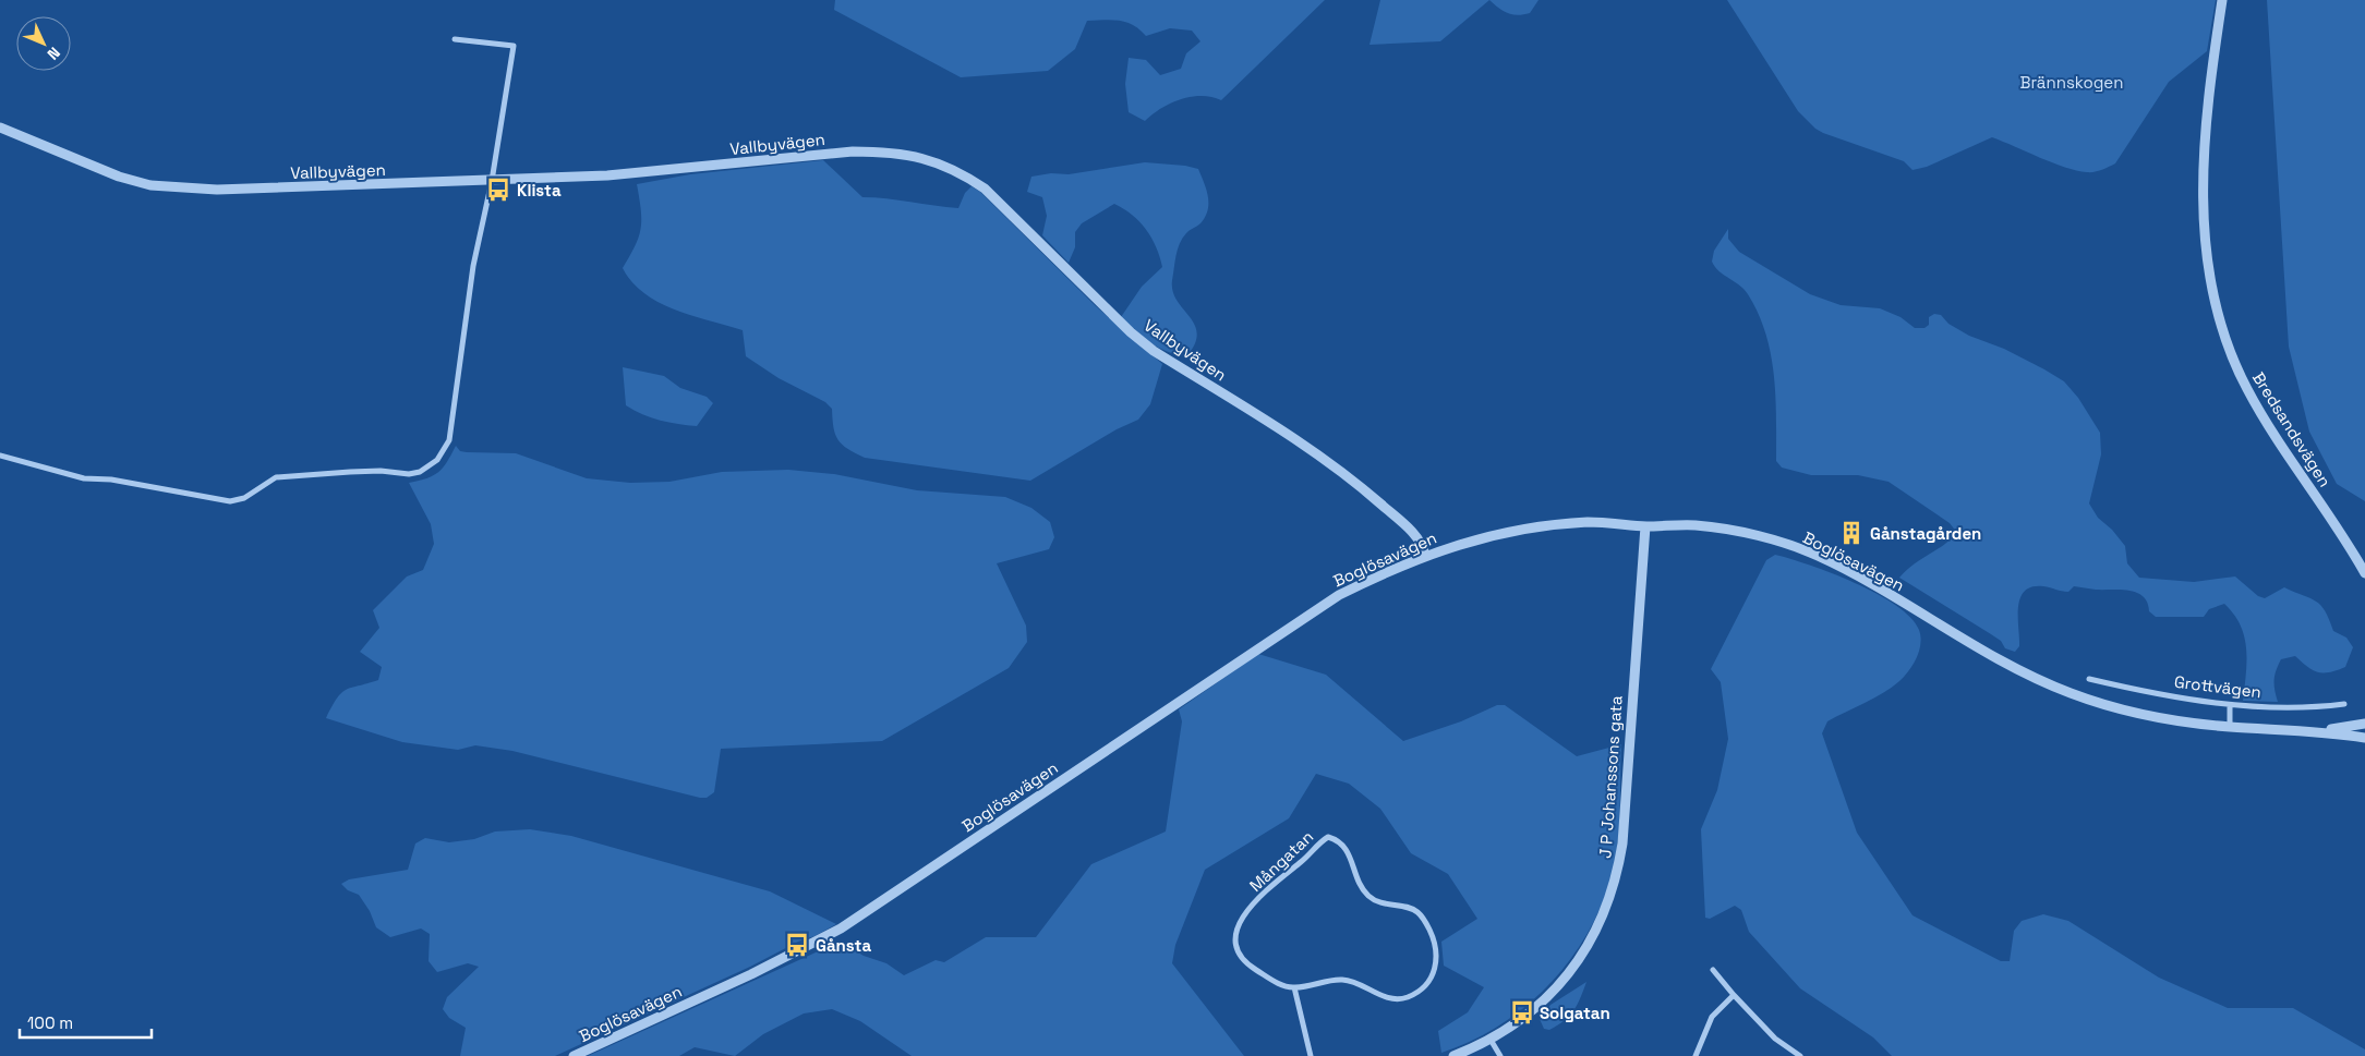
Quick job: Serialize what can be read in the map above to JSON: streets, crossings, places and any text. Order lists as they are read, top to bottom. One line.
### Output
{"streets":{"street":["Vallbyvägen","Bredsandsvägen","Boglösavägen","Grottvägen","J P Johanssons gata","Mångatan"]},"crossings":[["Vallbyvägen","Boglösavägen"],["Boglösavägen","J P Johanssons gata"]],"parks":["Brännskogen"],"places":{"bus stop":["Klista","Gånsta","Solgatan"],"building":["Gånstagården"]},"scale_bar":"100 m","north":"bottom right"}
